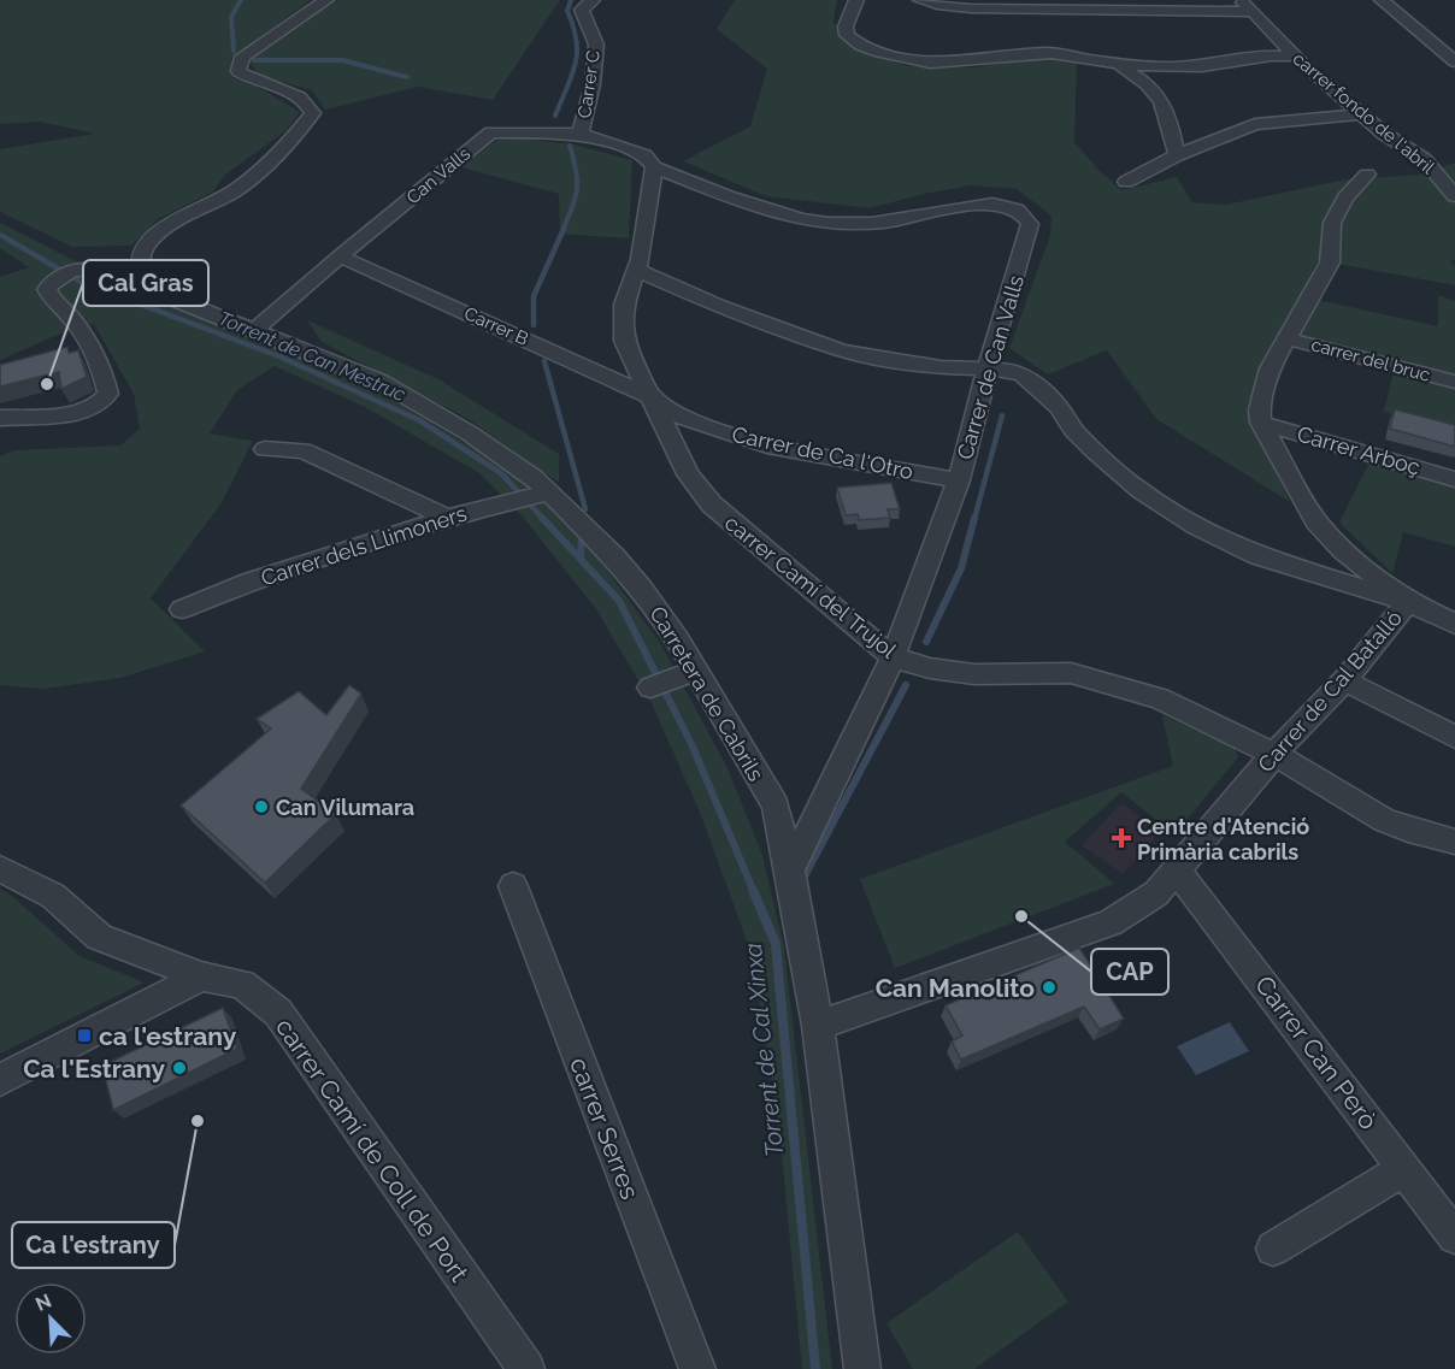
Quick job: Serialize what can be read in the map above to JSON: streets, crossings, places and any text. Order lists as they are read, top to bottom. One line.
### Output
{"streets":{"street":["Carrer C","carrer fondo de l'abril","Can Valls","Carrer B","carrer del bruc","Carrer de Can Valls","Carrer Arboç","Carrer de Ca l'Otro","Carrer dels Llimoners","carrer Camí del Trujol","Carrer de Cal Batalló","Carretera de Cabrils","Carrer Can Però","carrer Serres","carrer Camí de Coll de Port"]},"crossings":[["Carrer C","Can Valls"],["Can Valls","Carrer B"],["Can Valls","Carrer de Can Valls"],["Can Valls","carrer Camí del Trujol"],["Can Valls","Carretera de Cabrils"],["Carrer B","Carrer de Ca l'Otro"],["Carrer B","carrer Camí del Trujol"],["Carrer de Can Valls","Carrer de Ca l'Otro"],["Carrer de Can Valls","carrer Camí del Trujol"],["Carrer de Can Valls","Carretera de Cabrils"],["Carrer Arboç","Carrer de Cal Batalló"],["Carrer de Ca l'Otro","carrer Camí del Trujol"],["Carrer dels Llimoners","Carretera de Cabrils"],["carrer Camí del Trujol","Carrer de Cal Batalló"],["Carrer de Cal Batalló","Carretera de Cabrils"],["Carrer de Cal Batalló","Carrer Can Però"]],"water":["Torrent de Can Mestruc","Torrent de Cal Xinxa"],"places":{"other":["Cal Gras","Can Vilumara","CAP","Can Manolito","Ca l'Estrany","Ca l'estrany"],"health":["Centre d'Atenció Primària cabrils"],"transit":["ca l'estrany"]},"north":"top left"}
